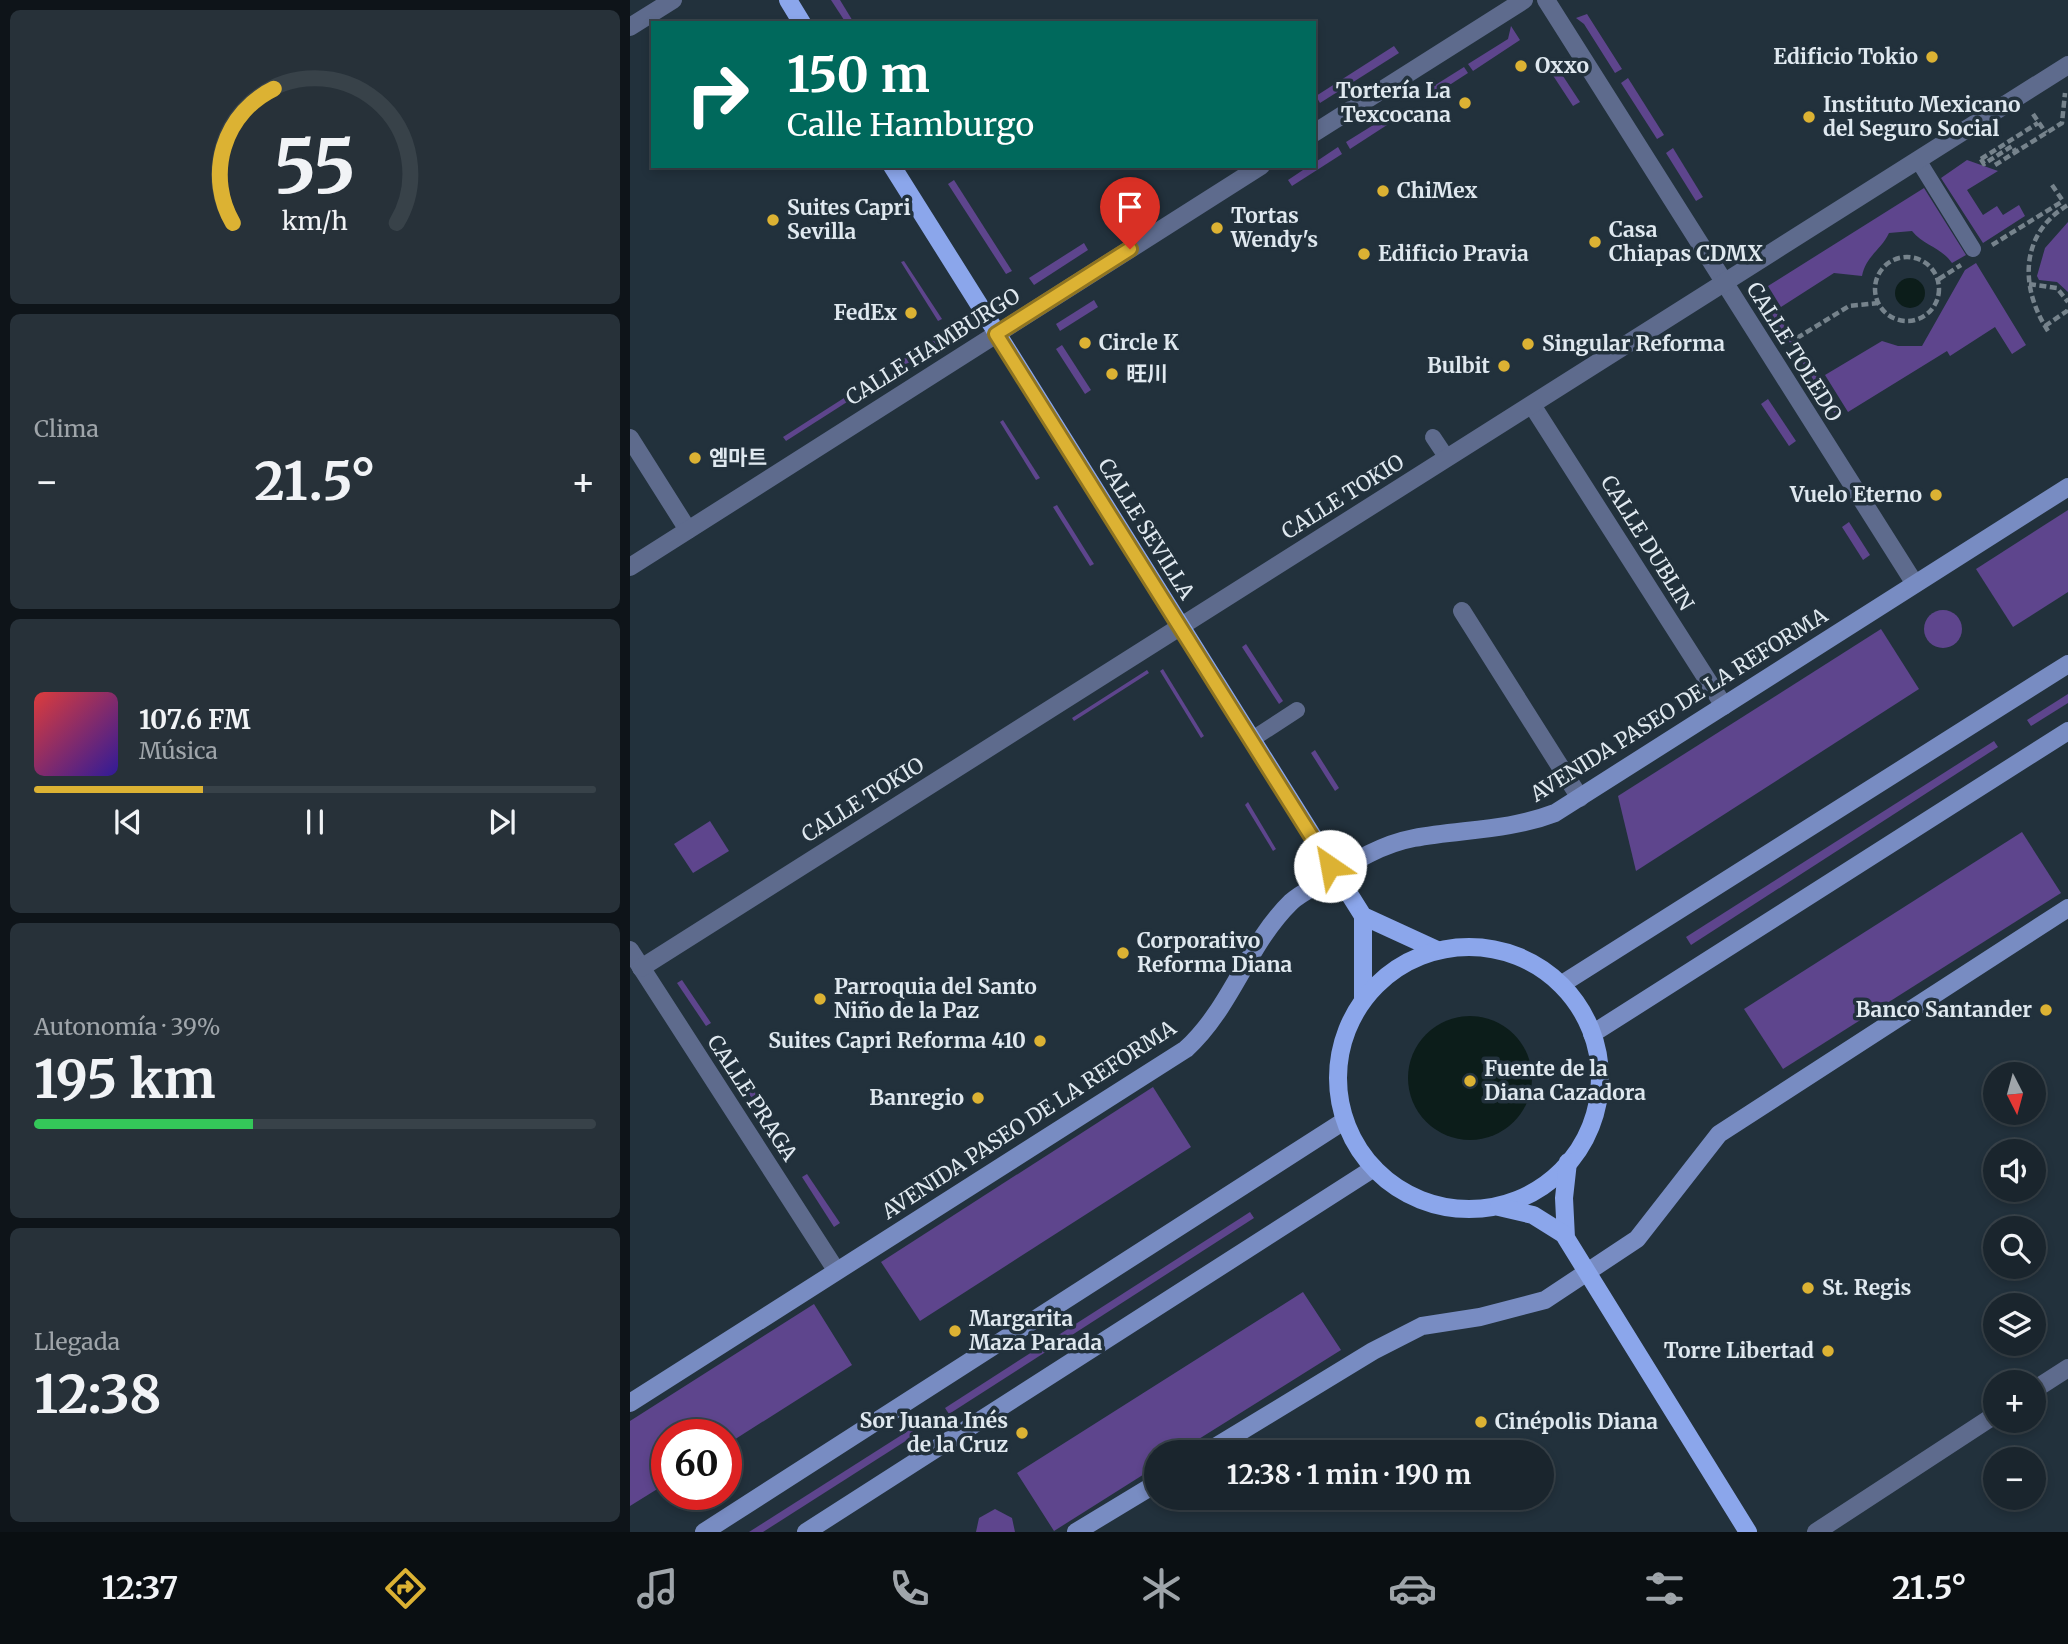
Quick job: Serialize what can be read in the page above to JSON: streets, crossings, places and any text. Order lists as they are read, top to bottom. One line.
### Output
{"streets":{"main road":["CALLE SEVILLA"],"street":["CALLE HAMBURGO","CALLE TOLEDO","CALLE TOKIO","CALLE DUBLIN","AVENIDA PASEO DE LA REFORMA","CALLE PRAGA"]},"crossings":[["CALLE HAMBURGO","CALLE SEVILLA"],["CALLE TOLEDO","CALLE TOKIO"],["CALLE TOLEDO","AVENIDA PASEO DE LA REFORMA"],["CALLE TOKIO","CALLE SEVILLA"],["CALLE TOKIO","CALLE DUBLIN"],["CALLE TOKIO","CALLE PRAGA"],["CALLE SEVILLA","AVENIDA PASEO DE LA REFORMA"],["CALLE DUBLIN","AVENIDA PASEO DE LA REFORMA"],["AVENIDA PASEO DE LA REFORMA","CALLE PRAGA"]],"places":["Edificio Tokio","Oxxo","Tortería La Texcocana","Instituto Mexicano del Seguro Social","ChiMex","Suites Capri Sevilla","Tortas Wendy's","Casa Chiapas CDMX","Edificio Pravia","FedEx","Circle K","Singular Reforma","Bulbit","旺川","엠마트","Vuelo Eterno","Corporativo Reforma Diana","Parroquia del Santo Niño de la Paz","Banco Santander","Suites Capri Reforma 410","Fuente de la Diana Cazadora","Banregio","St. Regis","Margarita Maza Parada","Torre Libertad","Cinépolis Diana","Sor Juana Inés de la Cruz"],"north":"bottom","page":{"turn":["150 m","Calle Hamburgo"],"tile":["Clima",["Autonomía · 39%","195 km"],["Llegada","12:38"]],"heat":["−","21.5°","+"],"song":["107.6 FM","Música"],"map_buttons":["+","−"],"limit":"60","trip":"12:38 · 1 min · 190 m","tabs":["12:37","21.5°"],"gauge":["55","km/h"]}}
